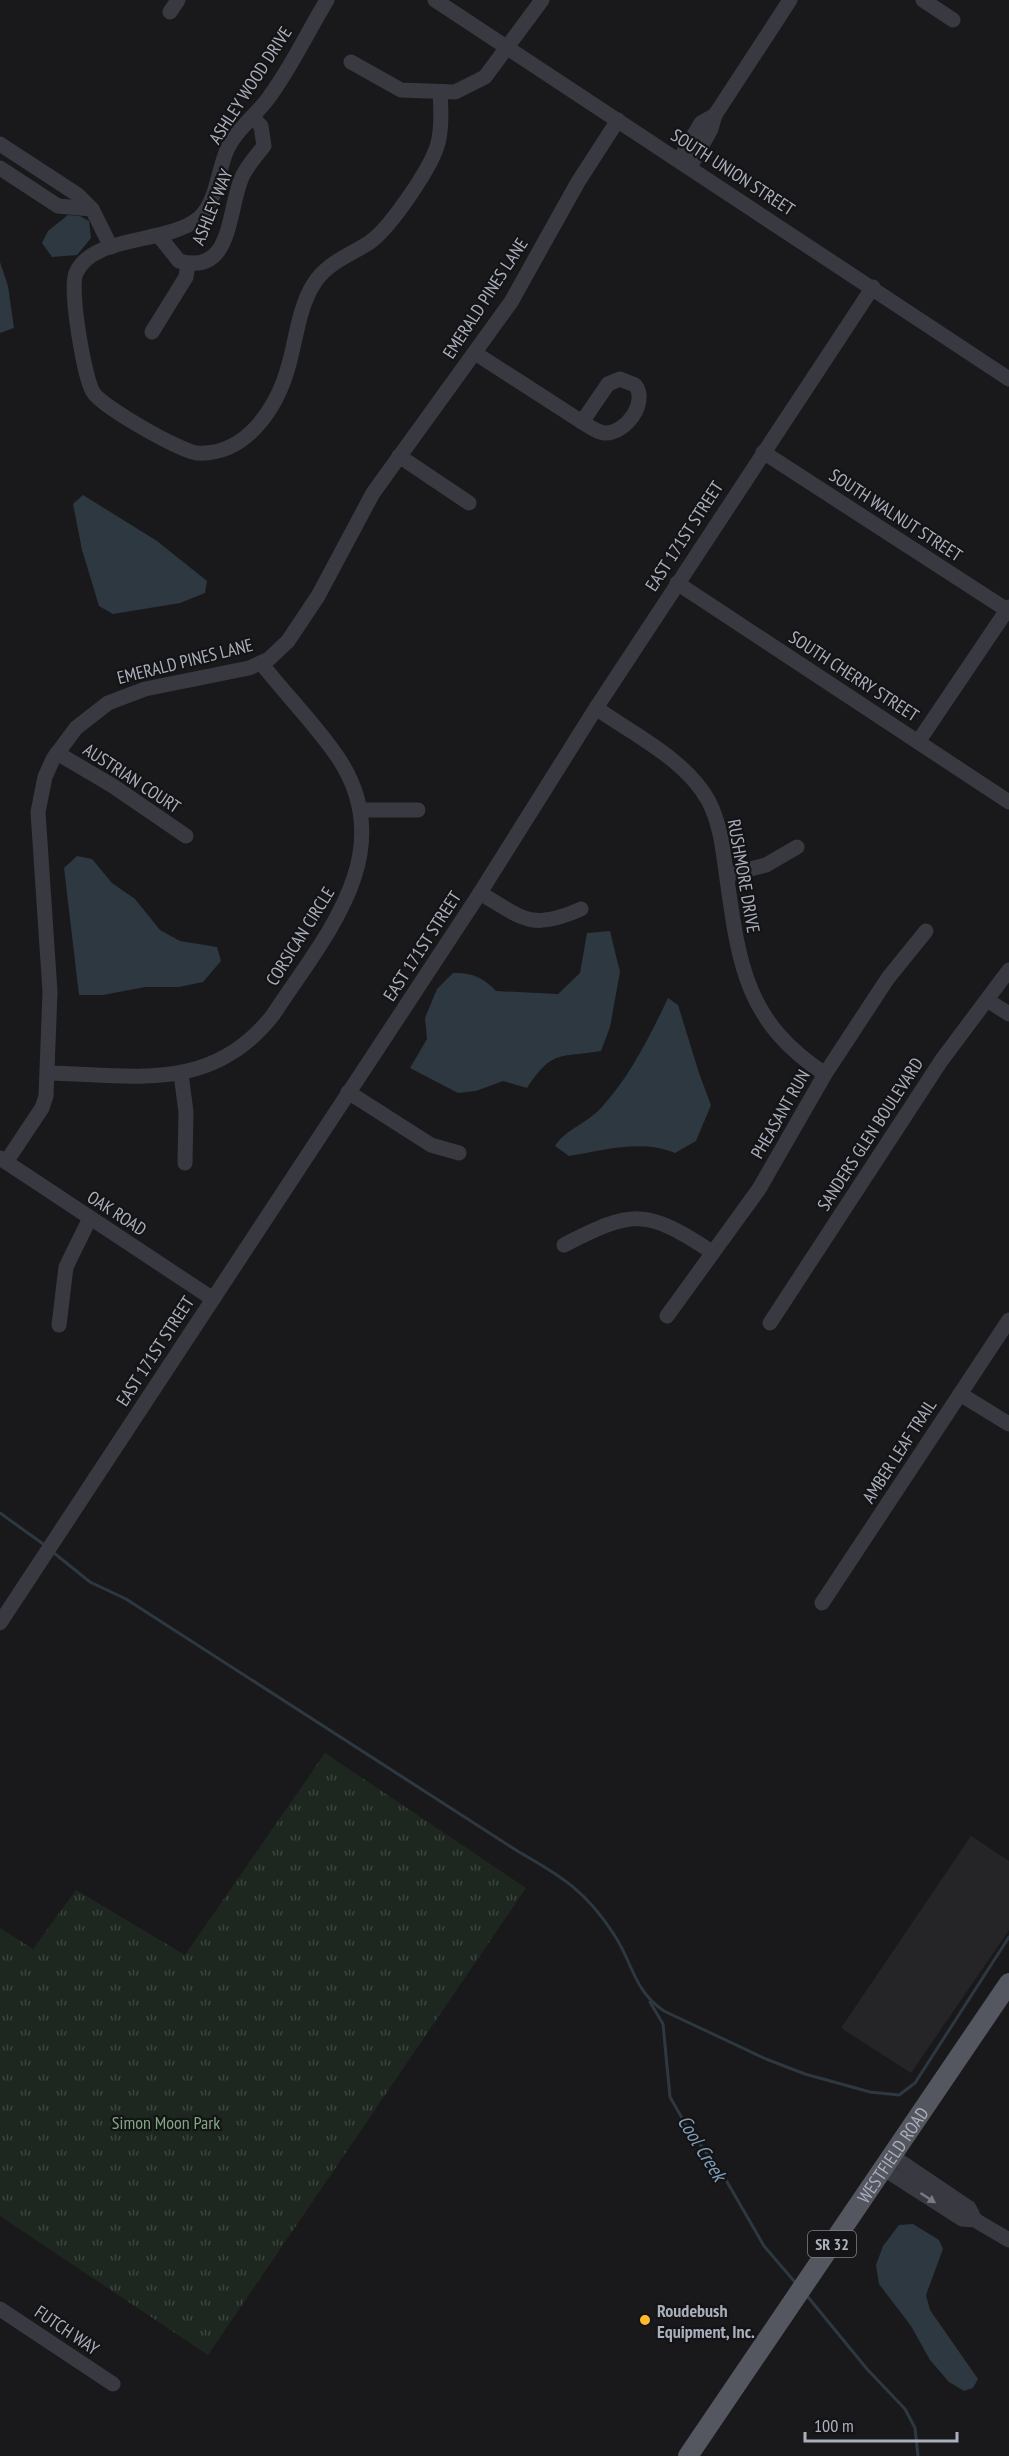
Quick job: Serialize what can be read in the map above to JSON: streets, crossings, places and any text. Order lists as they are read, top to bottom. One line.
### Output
{"streets":{"main road":["WESTFIELD ROAD","SR 32"],"street":["ASHLEY WOOD DRIVE","SOUTH UNION STREET","ASHLEY WAY","EMERALD PINES LANE","SOUTH WALNUT STREET","EAST 171ST STREET","SOUTH CHERRY STREET","AUSTRIAN COURT","RUSHMORE DRIVE","CORSICAN CIRCLE","PHEASANT RUN","SANDERS GLEN BOULEVARD","OAK ROAD","AMBER LEAF TRAIL","FUTCH WAY"]},"crossings":[["ASHLEY WOOD DRIVE","ASHLEY WAY"],["SOUTH UNION STREET","EMERALD PINES LANE"],["SOUTH UNION STREET","EAST 171ST STREET"],["EMERALD PINES LANE","AUSTRIAN COURT"],["EMERALD PINES LANE","CORSICAN CIRCLE"],["EMERALD PINES LANE","OAK ROAD"],["SOUTH WALNUT STREET","EAST 171ST STREET"],["EAST 171ST STREET","SOUTH CHERRY STREET"],["EAST 171ST STREET","RUSHMORE DRIVE"],["EAST 171ST STREET","OAK ROAD"],["RUSHMORE DRIVE","PHEASANT RUN"]],"water":["Cool Creek"],"parks":["Simon Moon Park"],"places":["Roudebush Equipment, Inc."],"scale_bar":"100 m"}
